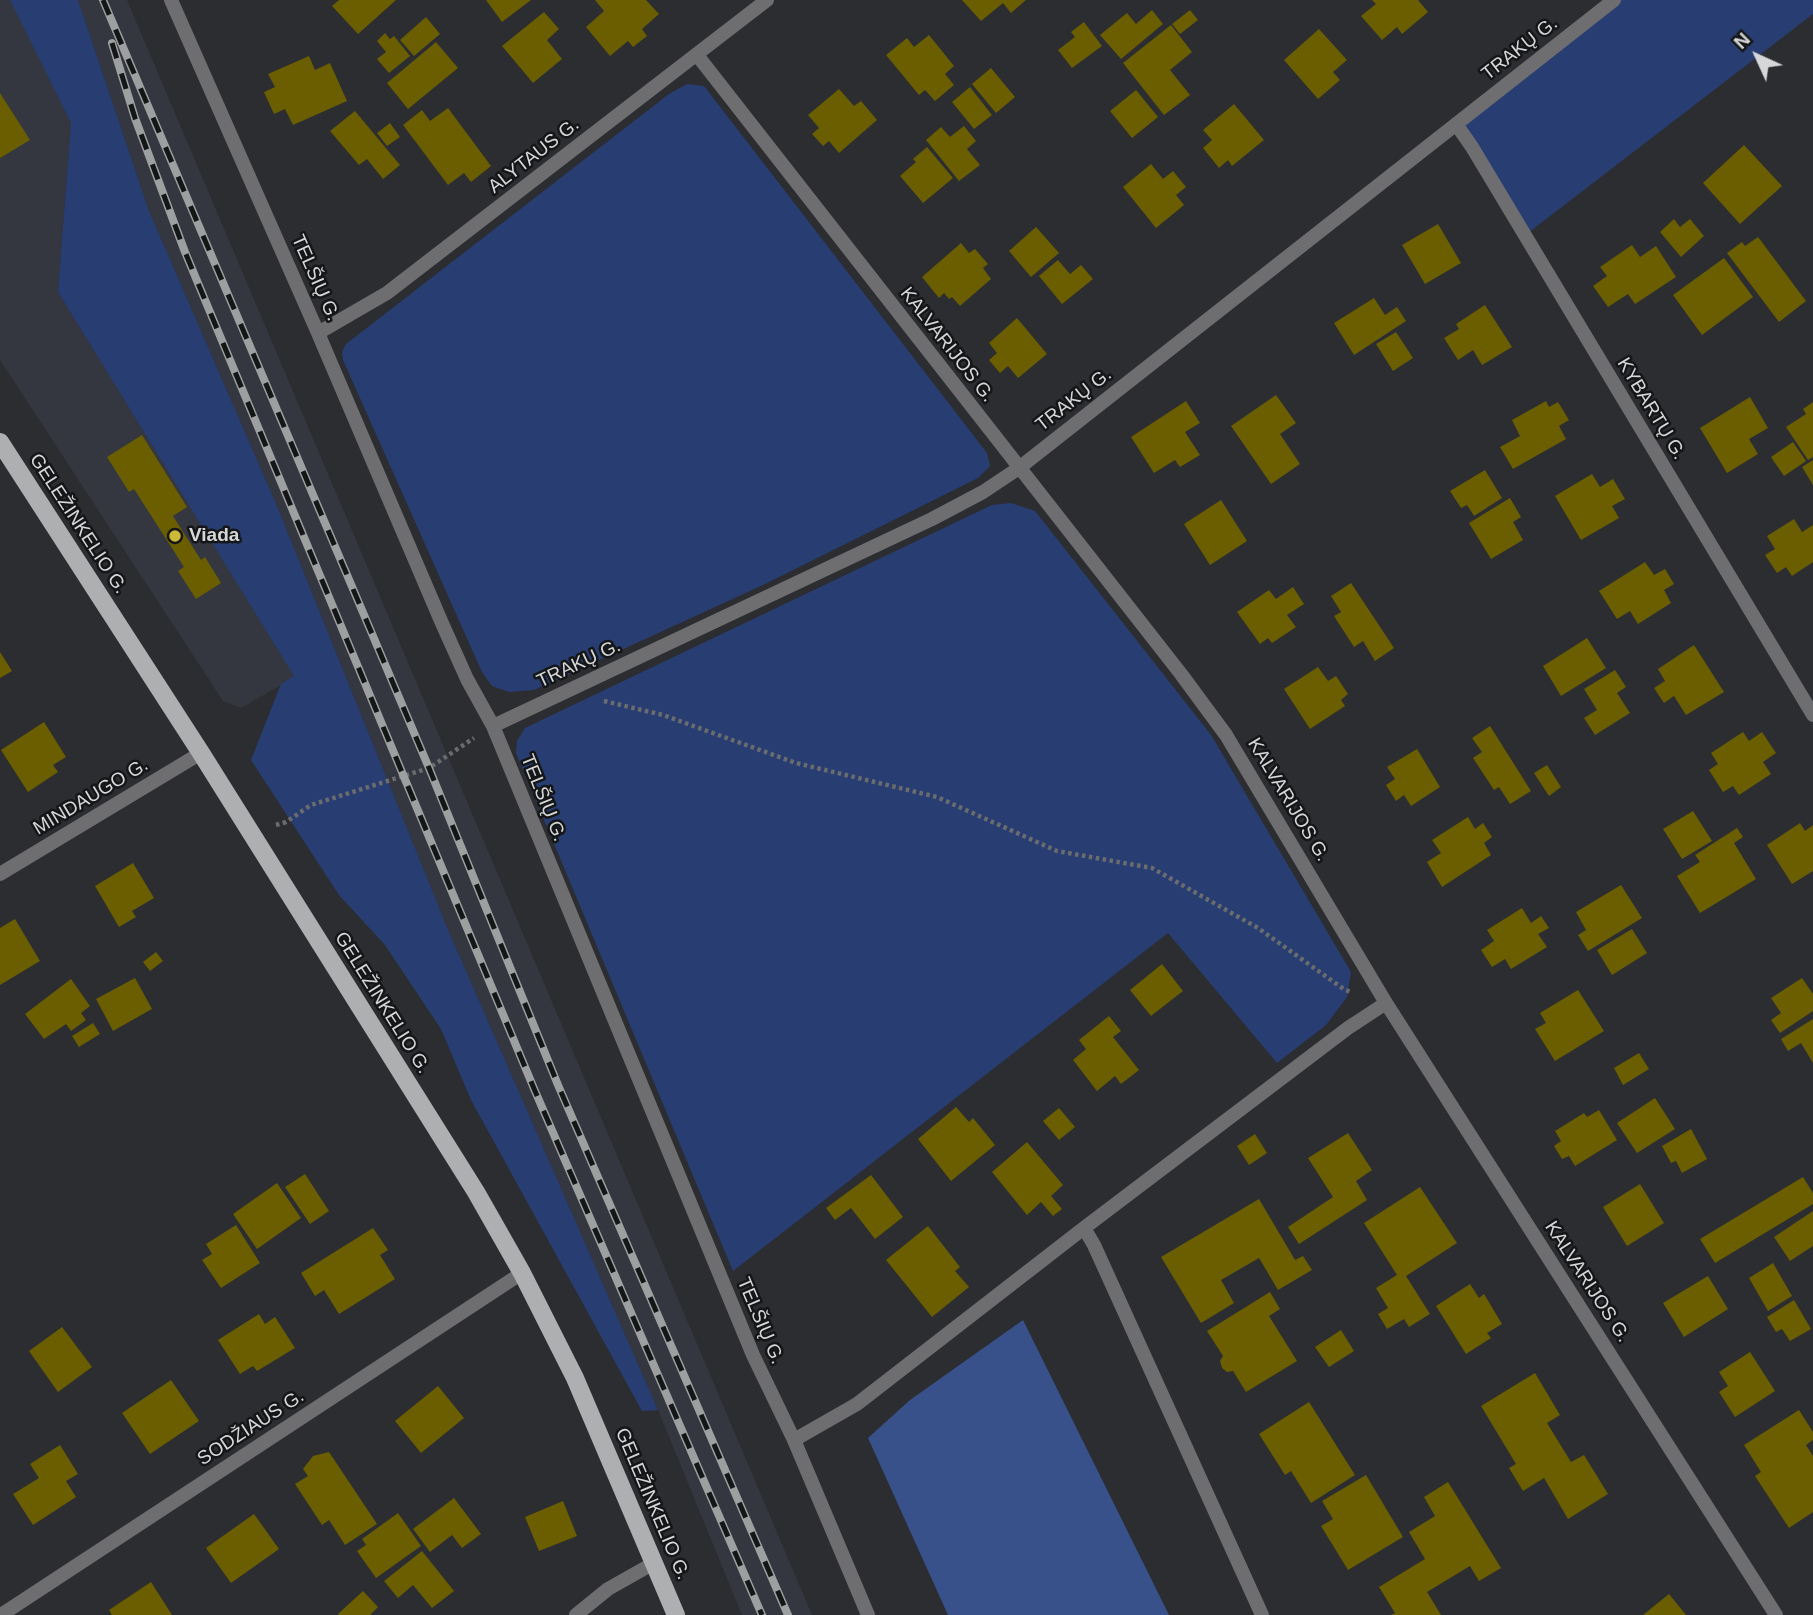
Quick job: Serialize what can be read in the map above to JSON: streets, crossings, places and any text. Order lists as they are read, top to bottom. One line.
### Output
{"streets":{"main road":["GELEŽINKELIO G."],"street":["TRAKŲ G.","ALYTAUS G.","TELŠIŲ G.","KALVARIJOS G.","KYBARTŲ G.","MINDAUGO G.","SODŽIAUS G."]},"crossings":[["TRAKŲ G.","TELŠIŲ G."],["TRAKŲ G.","KALVARIJOS G."],["TRAKŲ G.","KYBARTŲ G."],["ALYTAUS G.","TELŠIŲ G."],["ALYTAUS G.","KALVARIJOS G."],["GELEŽINKELIO G.","MINDAUGO G."],["GELEŽINKELIO G.","SODŽIAUS G."]],"places":["Viada"],"north":"top left"}
